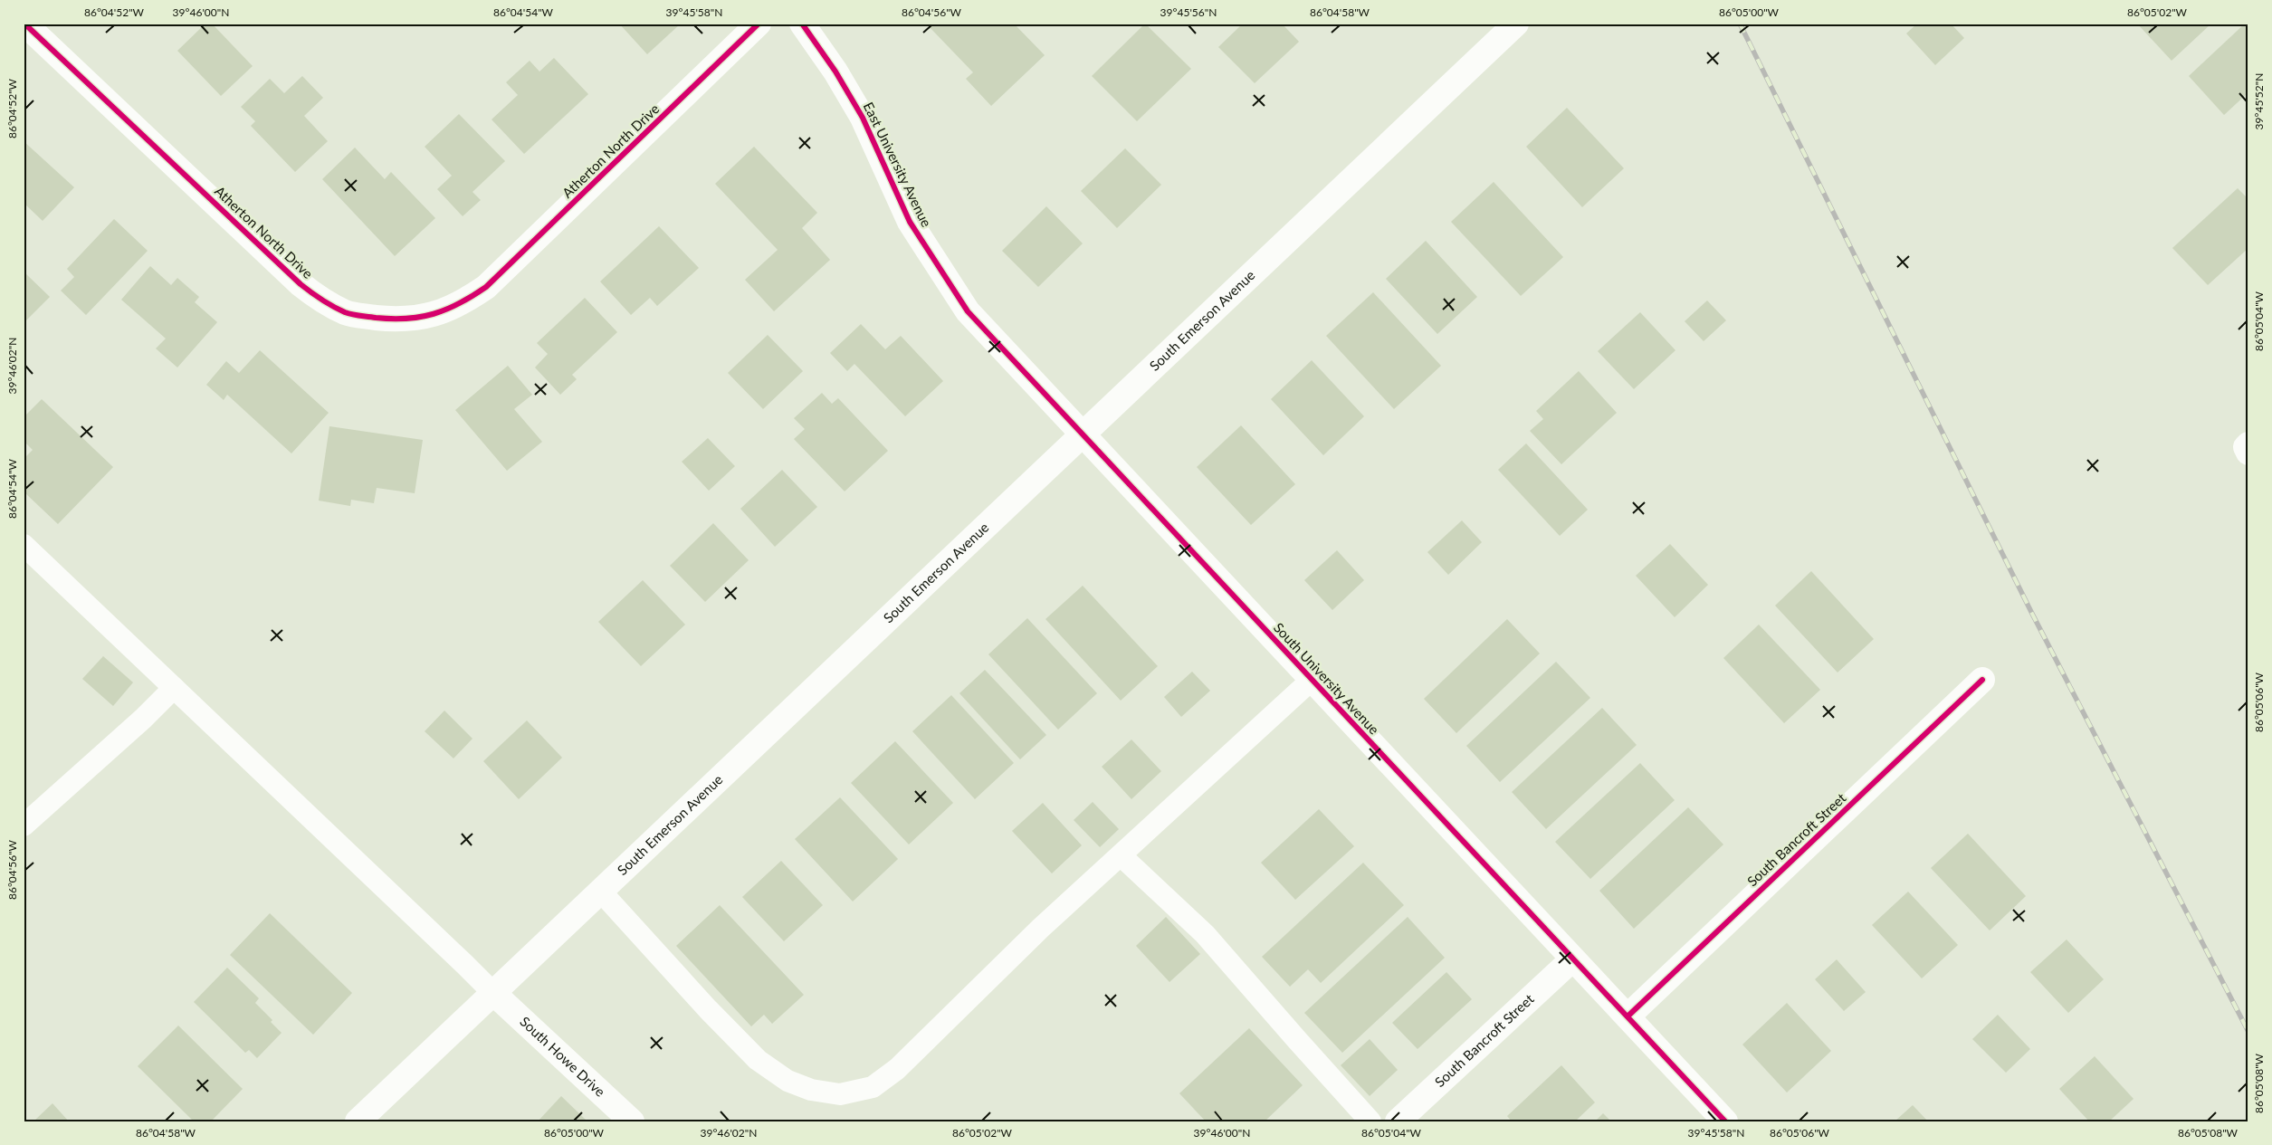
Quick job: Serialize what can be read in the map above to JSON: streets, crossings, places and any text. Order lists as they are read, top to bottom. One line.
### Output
{"streets":{"street":["Atherton North Drive","East University Avenue","South Emerson Avenue","South University Avenue","South Bancroft Street","South Howe Drive"]},"crossings":[["East University Avenue","South Emerson Avenue"],["East University Avenue","South University Avenue"],["South Emerson Avenue","South University Avenue"],["South Emerson Avenue","South Howe Drive"],["South University Avenue","South Bancroft Street"]],"coordinates":["86°04'52\"W","39°46'00\"N","86°04'54\"W","39°45'58\"N","86°04'56\"W","39°45'56\"N","86°04'58\"W","86°05'00\"W","86°05'02\"W","39°45'52\"N","86°05'04\"W","39°46'02\"N","86°05'06\"W","86°05'08\"W"]}
